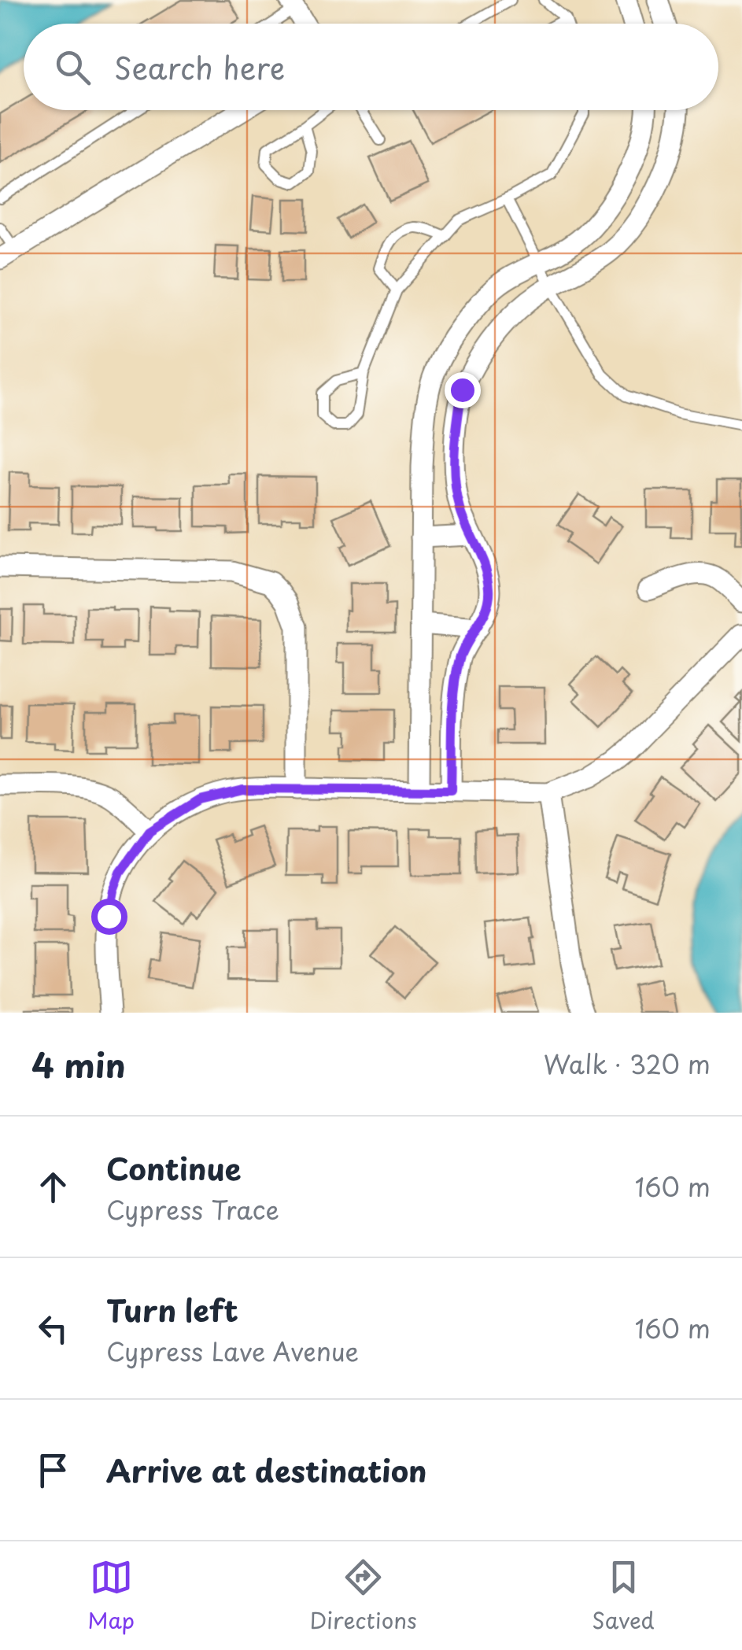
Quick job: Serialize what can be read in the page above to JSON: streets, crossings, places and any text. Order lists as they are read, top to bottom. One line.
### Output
{"page":{"search":"Search here","heading":["4 min","Walk · 320 m"],"list":[["Continue","Cypress Trace","160 m"],["Turn left","Cypress Lave Avenue","160 m"],"Arrive at destination"],"nav":["Map","Directions","Saved"]}}
